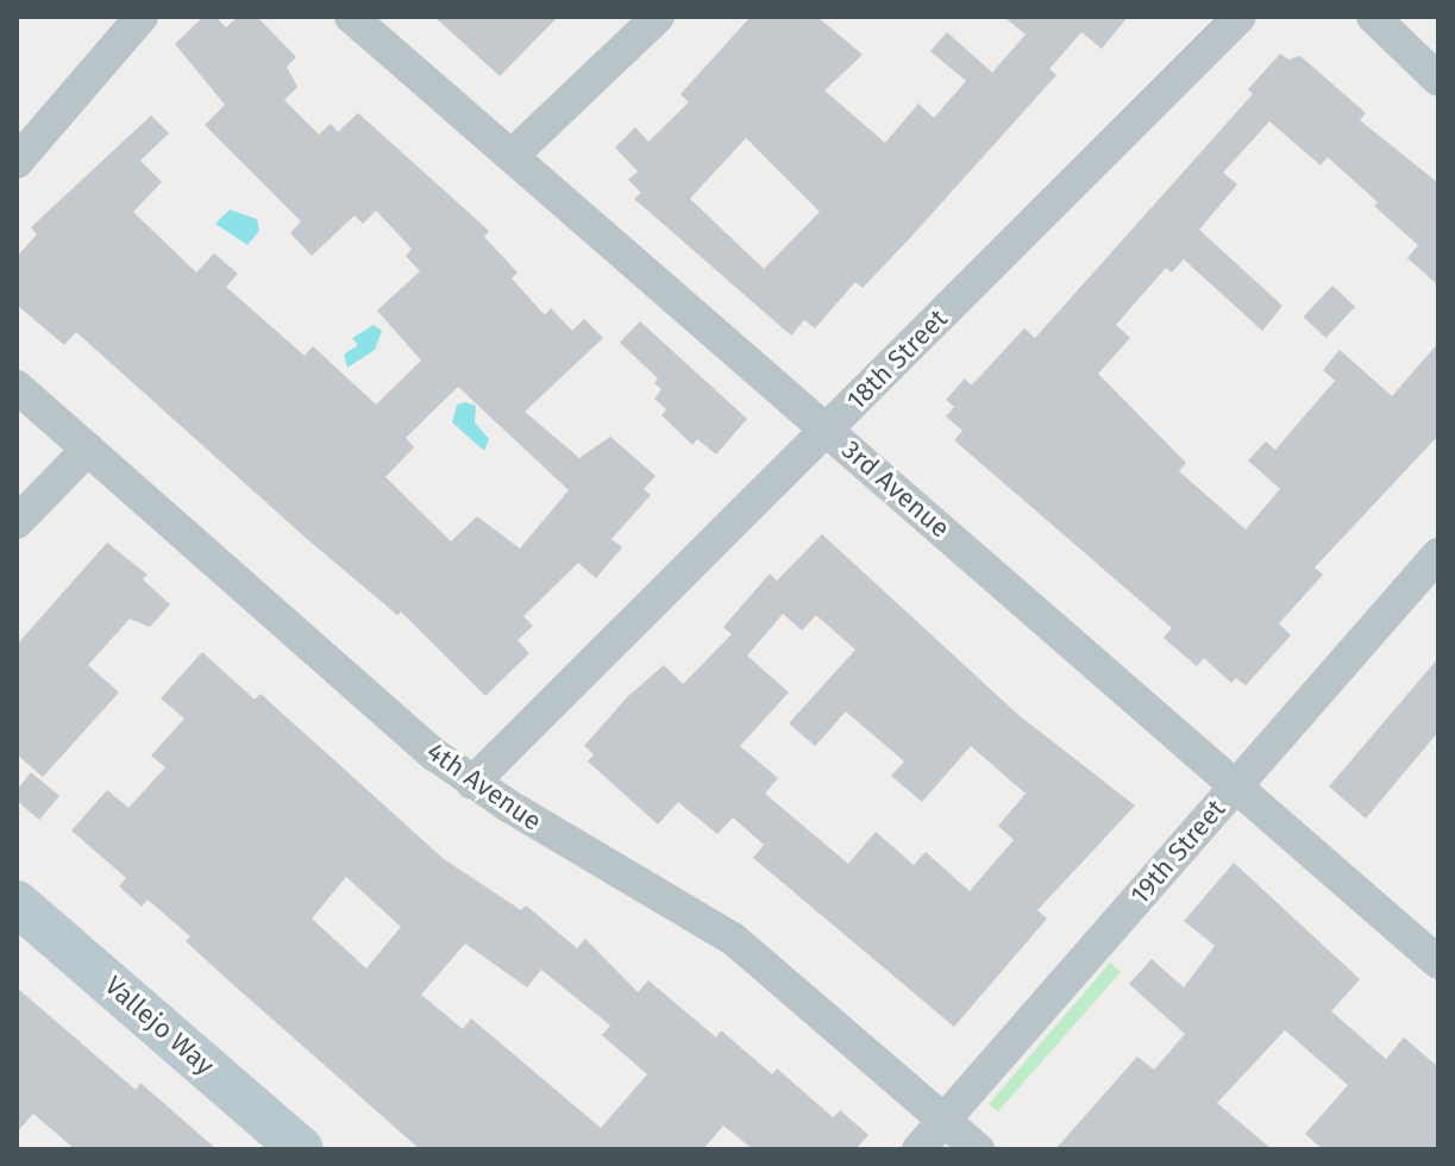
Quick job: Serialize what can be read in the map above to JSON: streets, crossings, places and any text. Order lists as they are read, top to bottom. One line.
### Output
{"streets":{"street":["18th Street","3rd Avenue","4th Avenue","19th Street","Vallejo Way"]},"crossings":[["18th Street","3rd Avenue"],["18th Street","4th Avenue"],["3rd Avenue","19th Street"],["4th Avenue","19th Street"]]}
